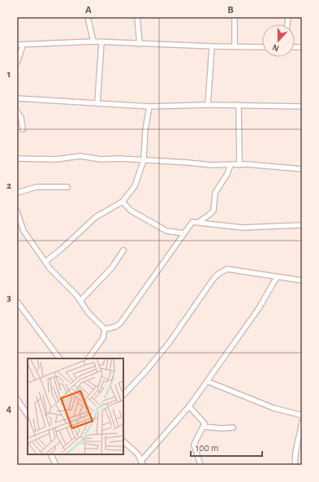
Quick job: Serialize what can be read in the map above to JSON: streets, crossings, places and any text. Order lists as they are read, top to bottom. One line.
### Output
{"scale_bar":"100 m","north":"bottom","grid":{"columns":["A","B"],"rows":["1","2","3","4"]}}
